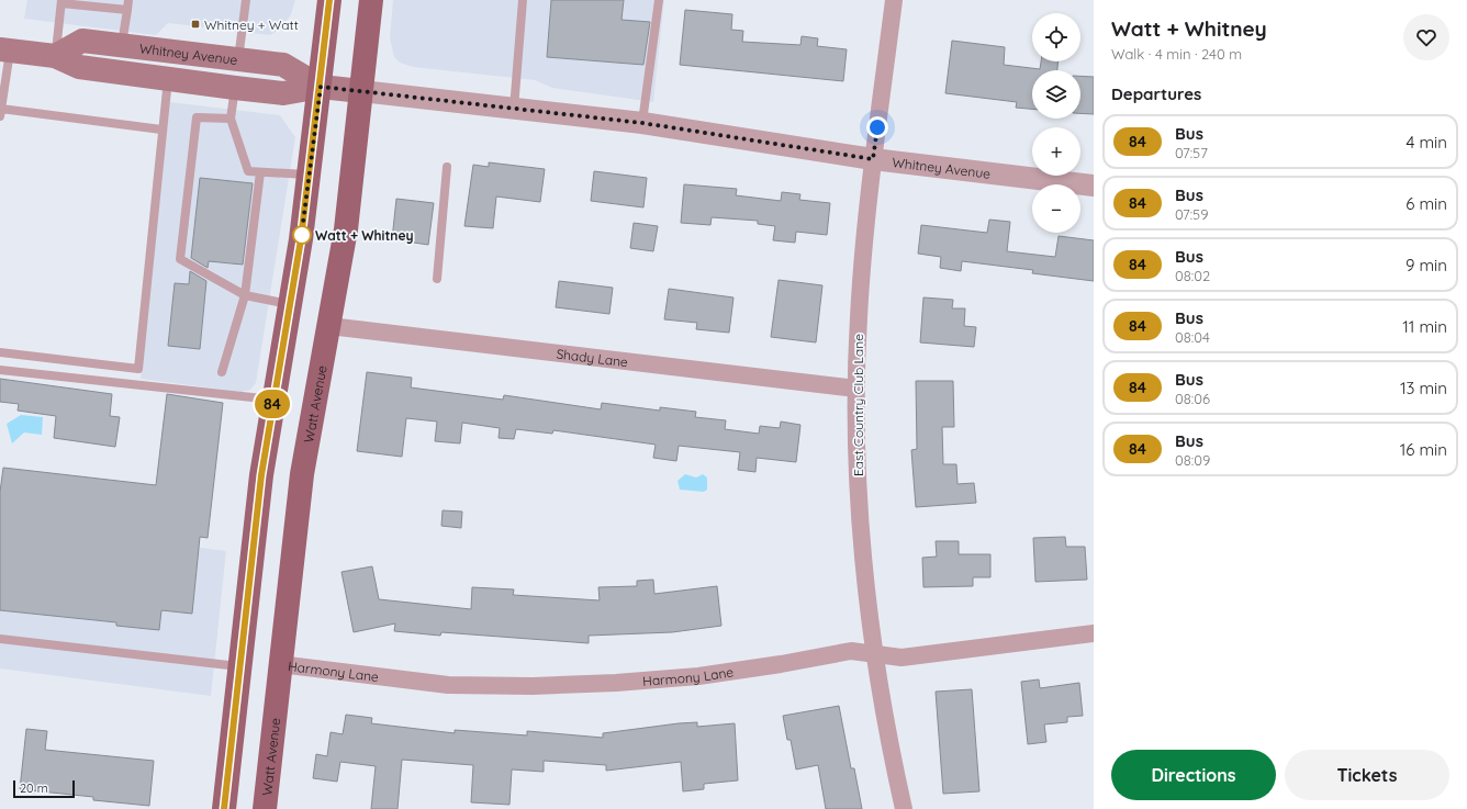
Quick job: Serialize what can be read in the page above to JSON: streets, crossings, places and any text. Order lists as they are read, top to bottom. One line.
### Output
{"streets":{"main road":["Whitney Avenue","Watt Avenue"],"street":["Shady Lane","East Country Club Lane","Harmony Lane"]},"crossings":[["Whitney Avenue","Watt Avenue"],["Whitney Avenue","East Country Club Lane"],["Shady Lane","Watt Avenue"],["Shady Lane","East Country Club Lane"],["Watt Avenue","Harmony Lane"],["East Country Club Lane","Harmony Lane"]],"places":{"transit":["Whitney + Watt"],"other":["Watt + Whitney"]},"lines":["bus line 84"],"scale_bar":"20 m","page":{"on_map":"84","heading":[["Watt + Whitney","Walk · 4 min · 240 m"],"Departures"],"map_buttons":["+","−"],"list":[{"mark":"84","name":"Bus","note":"07:57","value":"4 min"},{"mark":"84","name":"Bus","note":"07:59","value":"6 min"},{"mark":"84","name":"Bus","note":"08:02","value":"9 min"},{"mark":"84","name":"Bus","note":"08:04","value":"11 min"},{"mark":"84","name":"Bus","note":"08:06","value":"13 min"},{"mark":"84","name":"Bus","note":"08:09","value":"16 min"}],"buttons":["Directions","Tickets"],"scale":"20 m"}}
